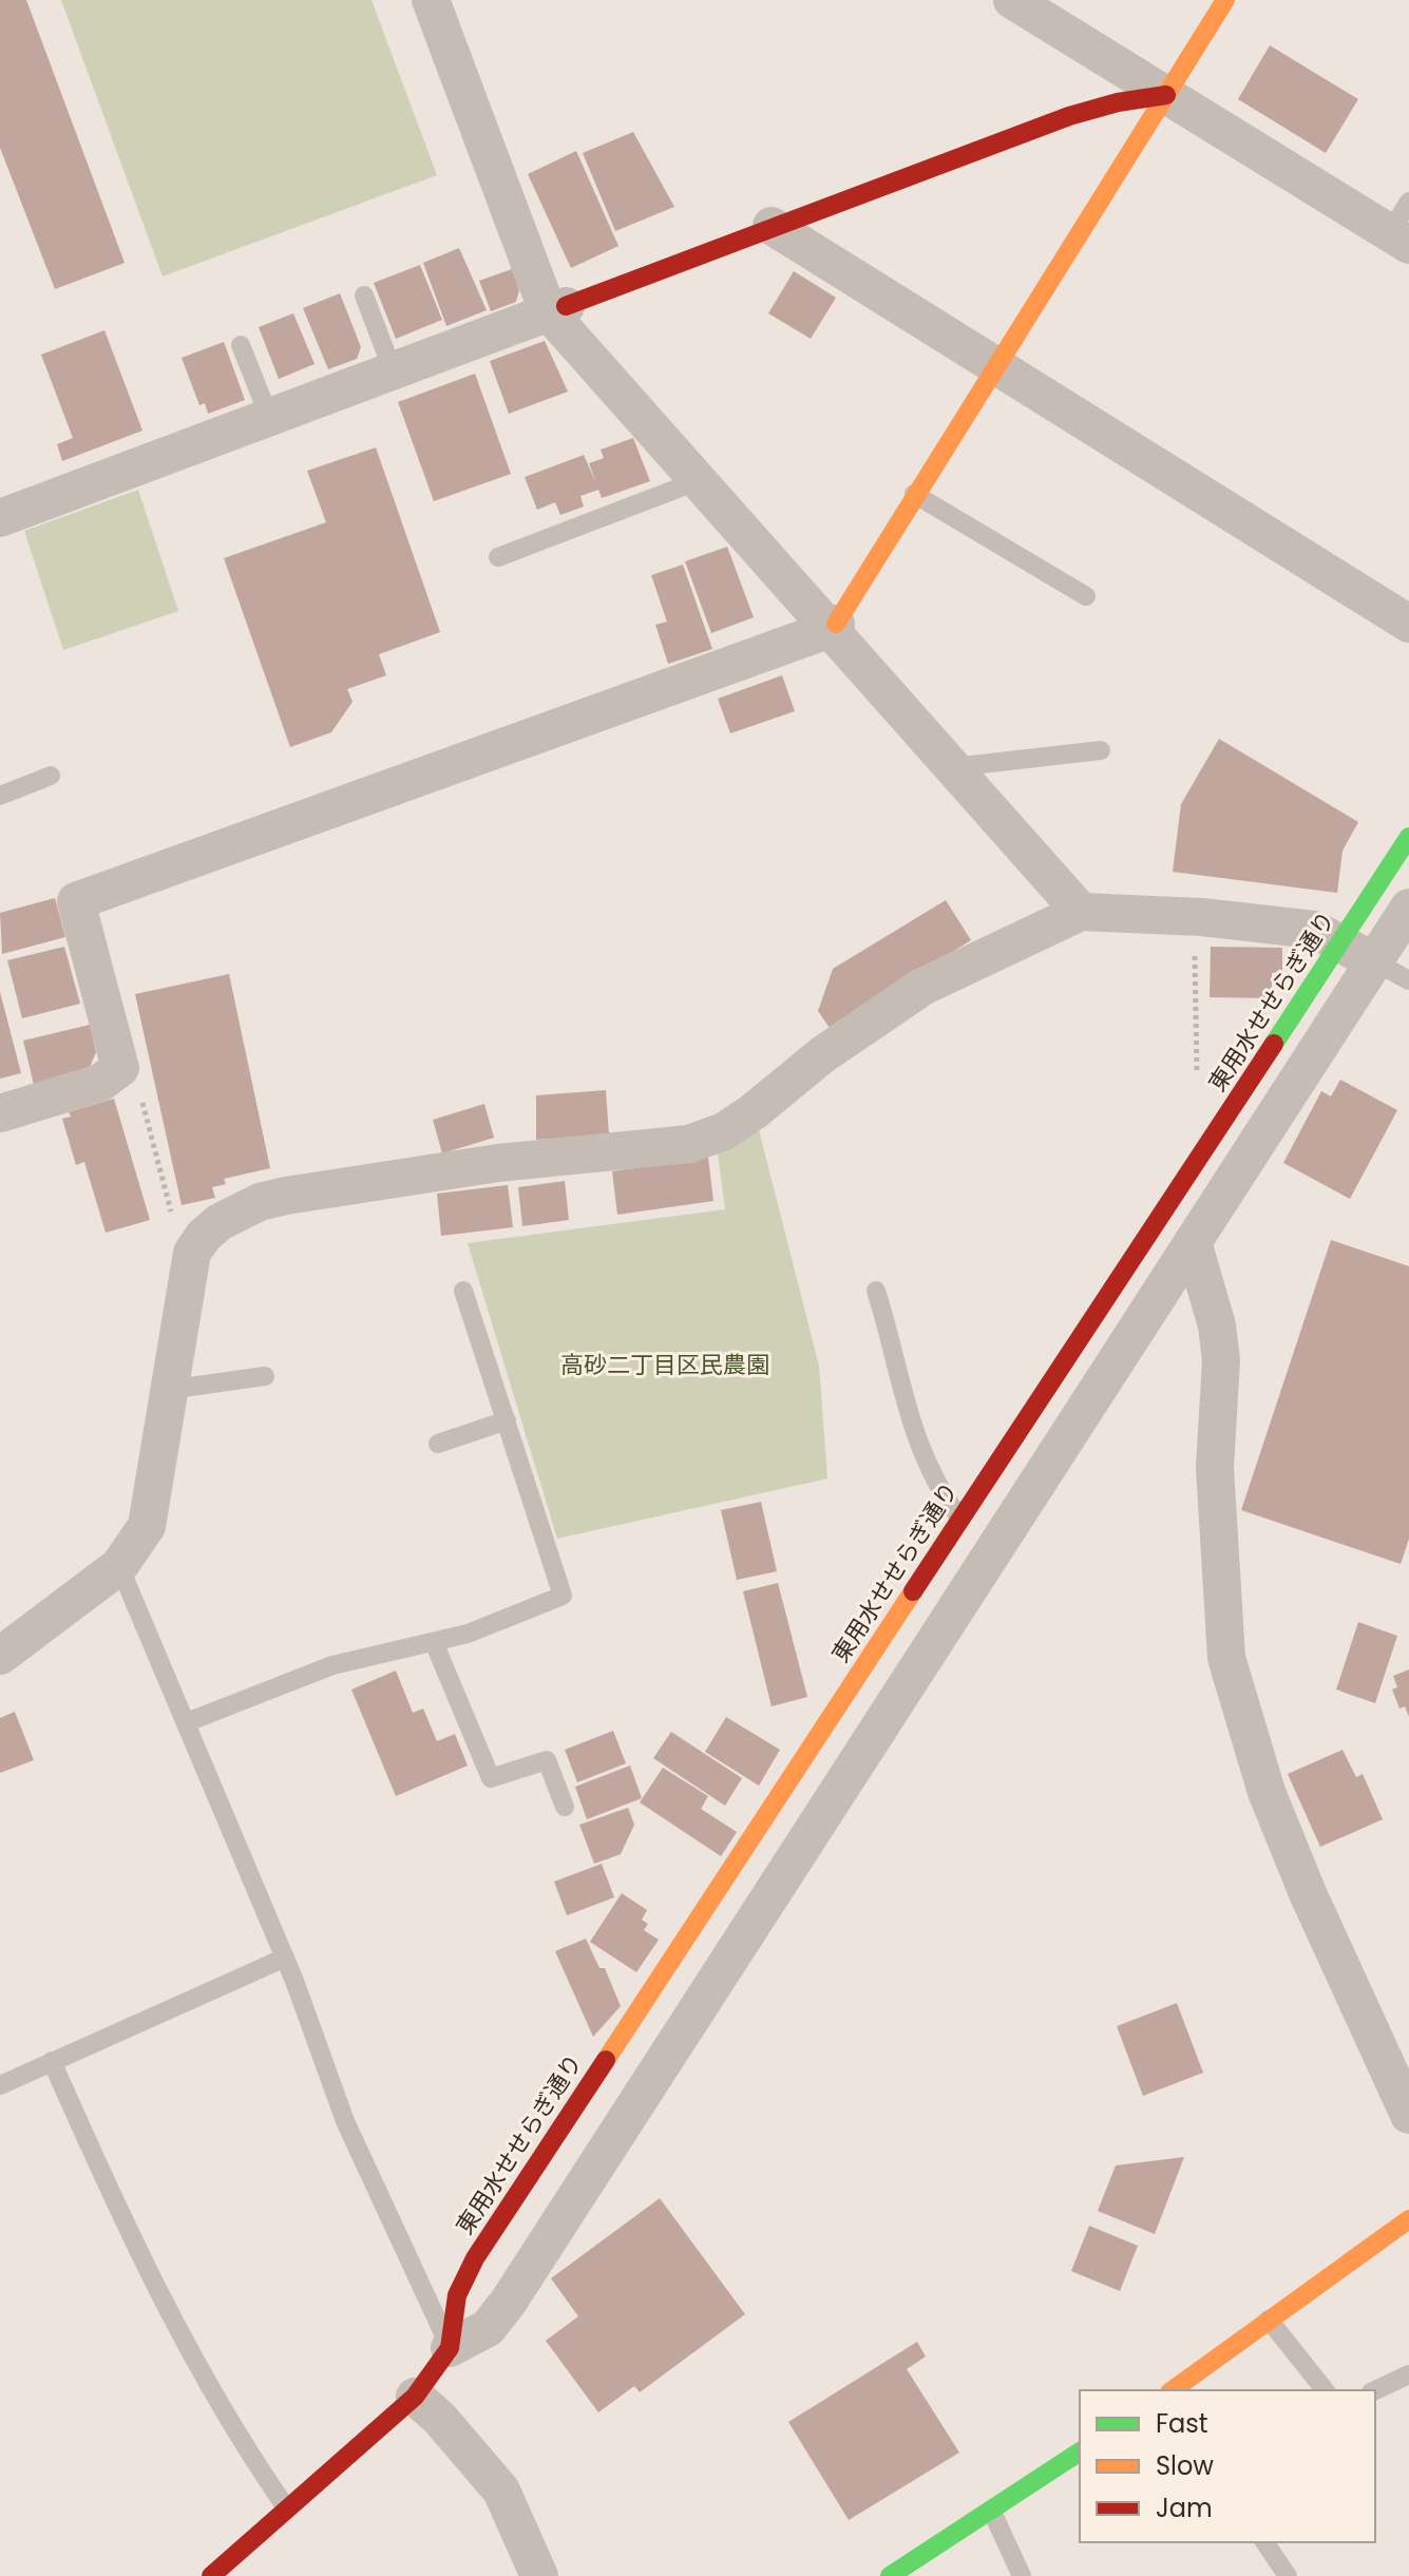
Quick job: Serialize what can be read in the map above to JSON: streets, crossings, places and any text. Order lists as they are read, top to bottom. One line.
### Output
{"streets":{"street":["東用水せせらぎ通り"]},"parks":["高砂二丁目区民農園"],"legend":["Fast","Slow","Jam"]}
